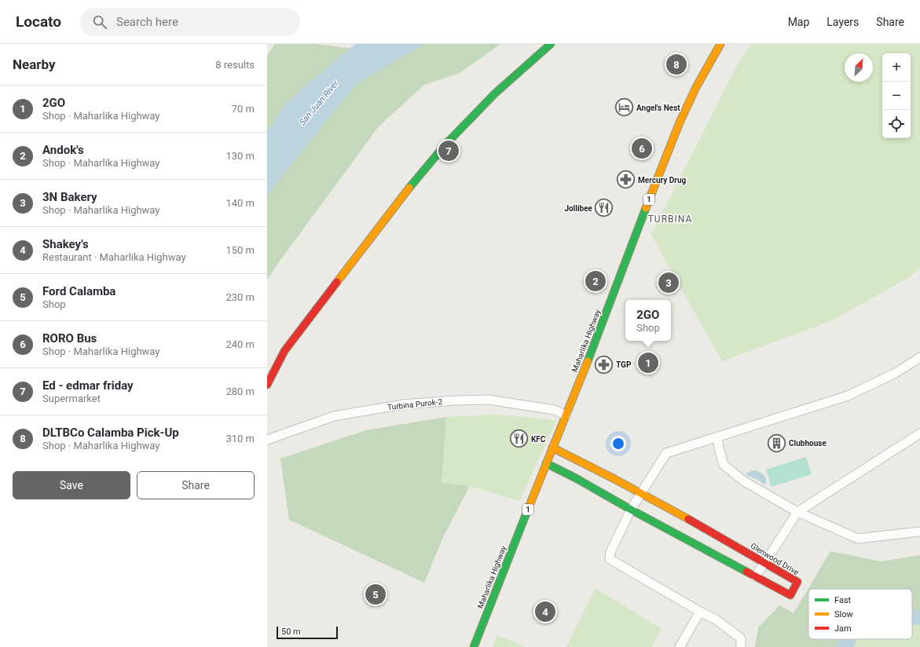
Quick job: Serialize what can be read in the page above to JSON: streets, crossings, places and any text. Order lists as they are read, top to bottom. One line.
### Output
{"streets":{"main road":["1","Maharlika Highway","Glenwood Drive"],"street":["Turbina Purok-2"]},"crossings":[["Maharlika Highway","Turbina Purok-2"],["Maharlika Highway","Glenwood Drive"]],"districts":["TURBINA"],"water":["San Juan River"],"places":{"hotel":["Angel's Nest"],"pharmacy":["Mercury Drug","TGP"],"restaurant":["Jollibee","KFC"],"building":["Clubhouse"]},"legend":["Fast","Slow","Jam"],"scale_bar":"50 m","north":"top right","page":{"header":"Locato","search":"Search here","nav":["Map","Layers","Share"],"heading":["Nearby","8 results"],"pins":["8","6","7","2","3","1","5","4"],"map_buttons":["+","−"],"list":[{"mark":"1","name":"2GO","note":"Shop · Maharlika Highway","value":"70 m"},{"mark":"2","name":"Andok's","note":"Shop · Maharlika Highway","value":"130 m"},{"mark":"3","name":"3N Bakery","note":"Shop · Maharlika Highway","value":"140 m"},{"mark":"4","name":"Shakey's","note":"Restaurant · Maharlika Highway","value":"150 m"},{"mark":"5","name":"Ford Calamba","note":"Shop","value":"230 m"},{"mark":"6","name":"RORO Bus","note":"Shop · Maharlika Highway","value":"240 m"},{"mark":"7","name":"Ed - edmar friday","note":"Supermarket","value":"280 m"},{"mark":"8","name":"DLTBCo Calamba Pick-Up","note":"Shop · Maharlika Highway","value":"310 m"}],"popup":["2GO","Shop"],"buttons":["Save","Share"],"scale":"50 m"}}
